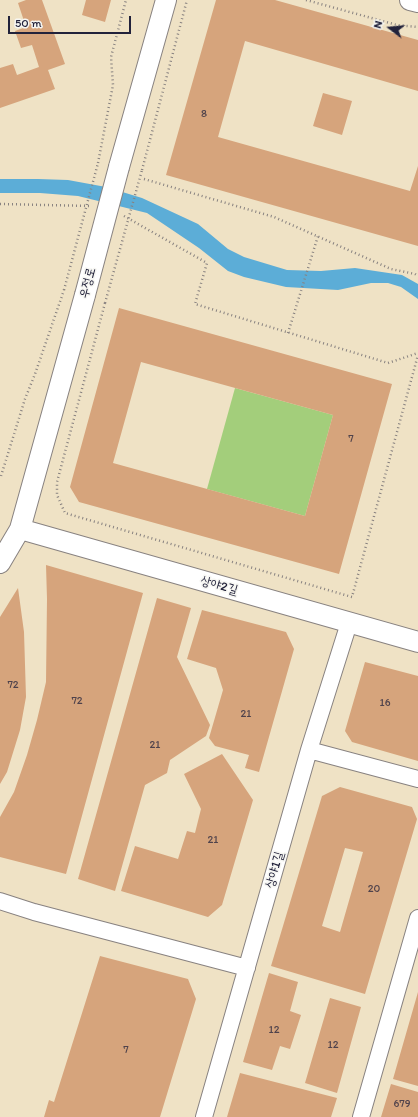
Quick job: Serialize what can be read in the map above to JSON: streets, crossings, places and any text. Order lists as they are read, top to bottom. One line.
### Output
{"streets":{"street":["우정로","상야2길","상야1길"]},"crossings":[["우정로","상야2길"],["상야2길","상야1길"]],"house_numbers":["8","7","72","72","16","21","21","21","20","12","12","7","679"],"scale_bar":"50 m","north":"left"}
